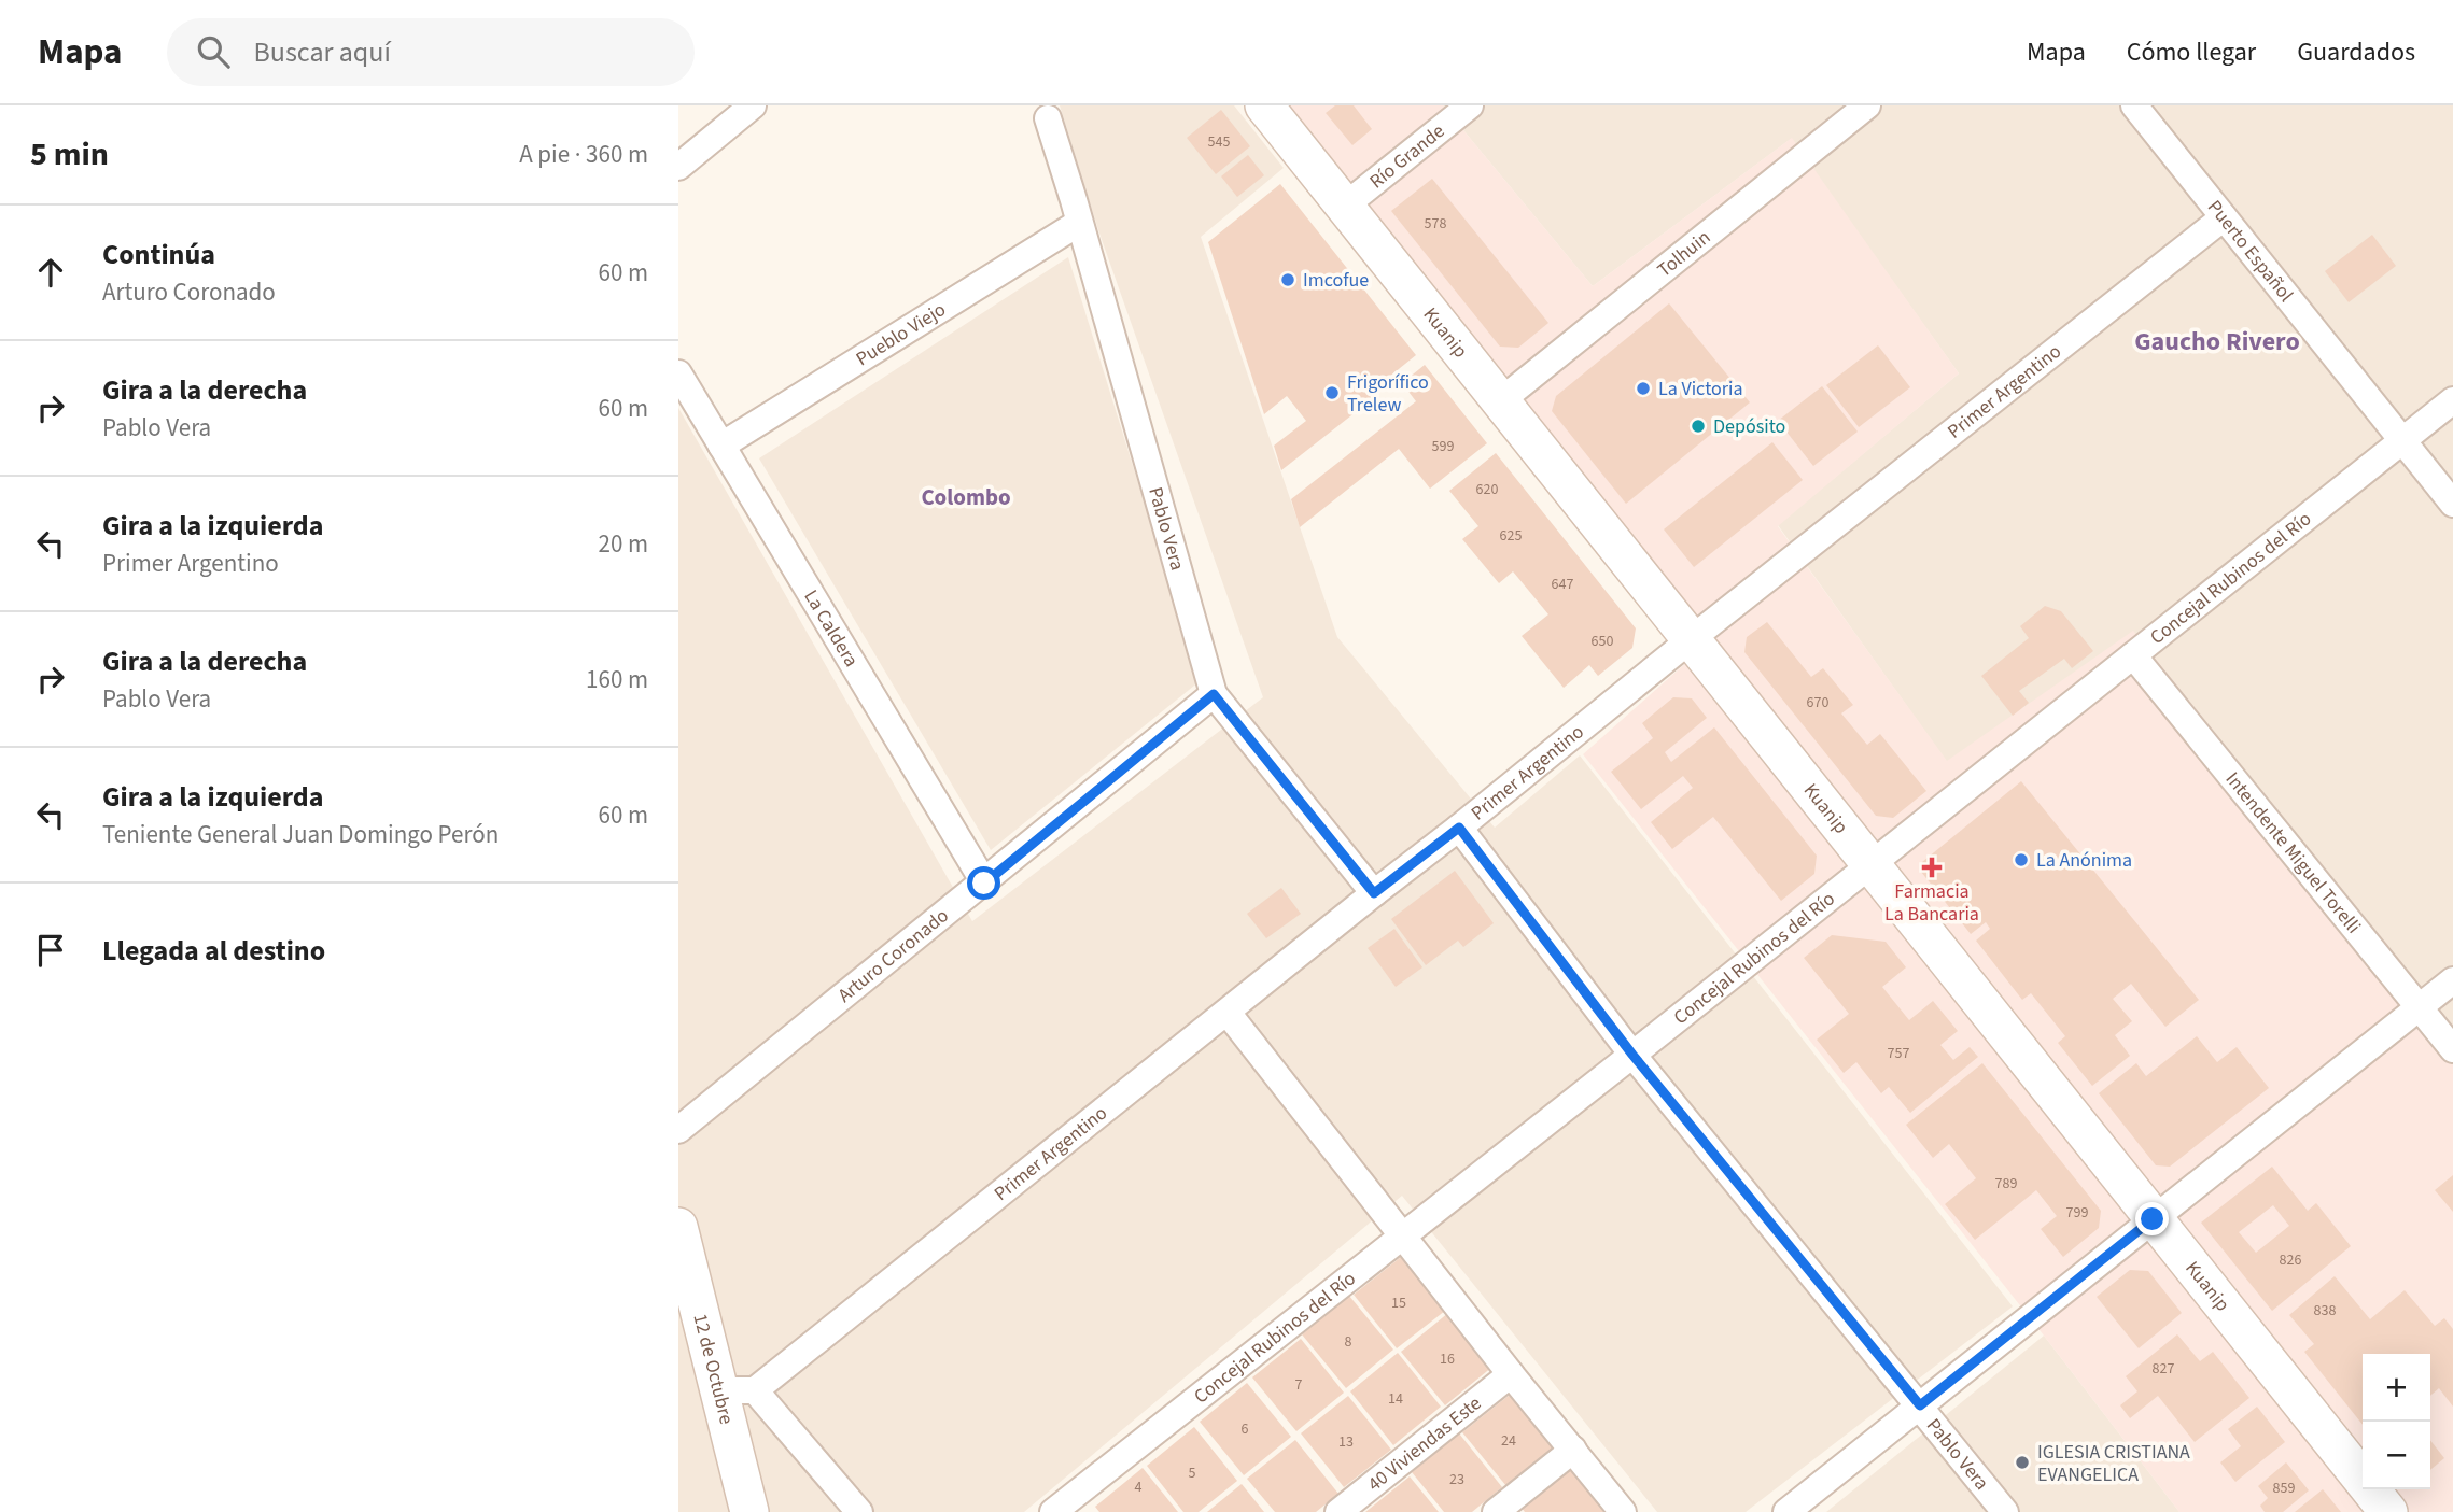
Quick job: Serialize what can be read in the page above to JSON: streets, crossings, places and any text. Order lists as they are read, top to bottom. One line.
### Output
{"streets":{"main road":["Kuanip","12 de Octubre"],"street":["Río Grande","Puerto Español","Tolhuin","Pueblo Viejo","Primer Argentino","Pablo Vera","Concejal Rubinos del Río","La Caldera","Intendente Miguel Torelli","Arturo Coronado","40 Viviendas Este"]},"crossings":[["Río Grande","Kuanip"],["Puerto Español","Primer Argentino"],["Puerto Español","Concejal Rubinos del Río"],["Tolhuin","Kuanip"],["Kuanip","Primer Argentino"],["Kuanip","Concejal Rubinos del Río"],["Pueblo Viejo","Pablo Vera"],["Pueblo Viejo","La Caldera"],["Primer Argentino","Pablo Vera"],["Primer Argentino","12 de Octubre"],["Pablo Vera","Concejal Rubinos del Río"],["Pablo Vera","Arturo Coronado"],["Concejal Rubinos del Río","Intendente Miguel Torelli"],["La Caldera","Arturo Coronado"]],"districts":["Gaucho Rivero","Colombo"],"places":{"other":["Imcofue","La Victoria","Frigorífico Trelew","Depósito","La Anónima","IGLESIA CRISTIANA EVANGELICA"],"health":["Farmacia La Bancaria"]},"house_numbers":["545","578","599","620","625","647","650","670","757","789","799","826","15","838","8","16","827","7","14","6","24","13","5","23","4","859"],"page":{"header":"Mapa","search":"Buscar aquí","nav":["Mapa","Cómo llegar","Guardados"],"heading":["5 min","A pie · 360 m"],"list":[["Continúa","Arturo Coronado","60 m"],["Gira a la derecha","Pablo Vera","60 m"],["Gira a la izquierda","Primer Argentino","20 m"],["Gira a la derecha","Pablo Vera","160 m"],["Gira a la izquierda","Teniente General Juan Domingo Perón","60 m"],"Llegada al destino"],"map_buttons":["+","−"]}}
